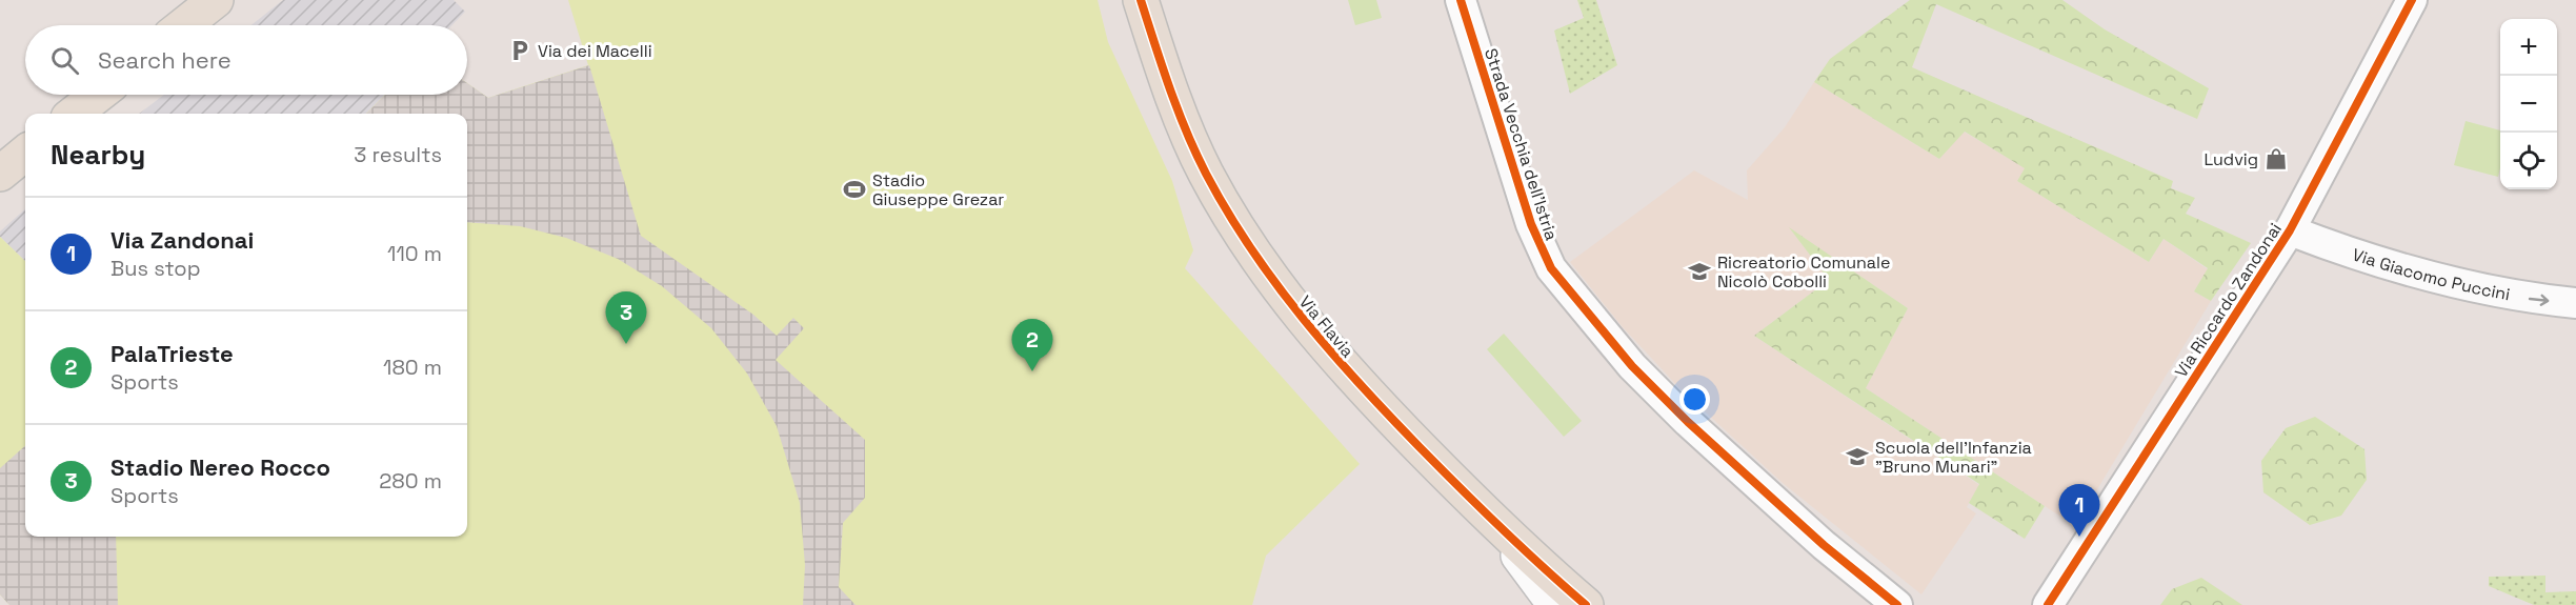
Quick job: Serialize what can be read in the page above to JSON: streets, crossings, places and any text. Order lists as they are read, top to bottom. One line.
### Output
{"streets":{"main road":["Via Flavia"],"street":["Strada Vecchia dell'Istria","Via Giacomo Puccini","Via Riccardo Zandonai"]},"crossings":[["Via Giacomo Puccini","Via Riccardo Zandonai"]],"one_way":["Via Giacomo Puccini"],"places":{"parking":["Via dei Macelli"],"shop":["Ludvig"],"sports":["Stadio Giuseppe Grezar"],"school or university":["Ricreatorio Comunale Nicolò Cobolli","Scuola dell'Infanzia \"Bruno Munari\""]},"page":{"map_buttons":["+","−"],"search":"Search here","heading":["Nearby","3 results"],"list":[{"mark":"1","name":"Via Zandonai","note":"Bus stop","value":"110 m"},{"mark":"2","name":"PalaTrieste","note":"Sports","value":"180 m"},{"mark":"3","name":"Stadio Nereo Rocco","note":"Sports","value":"280 m"}],"pins":["3","2","1"]}}
